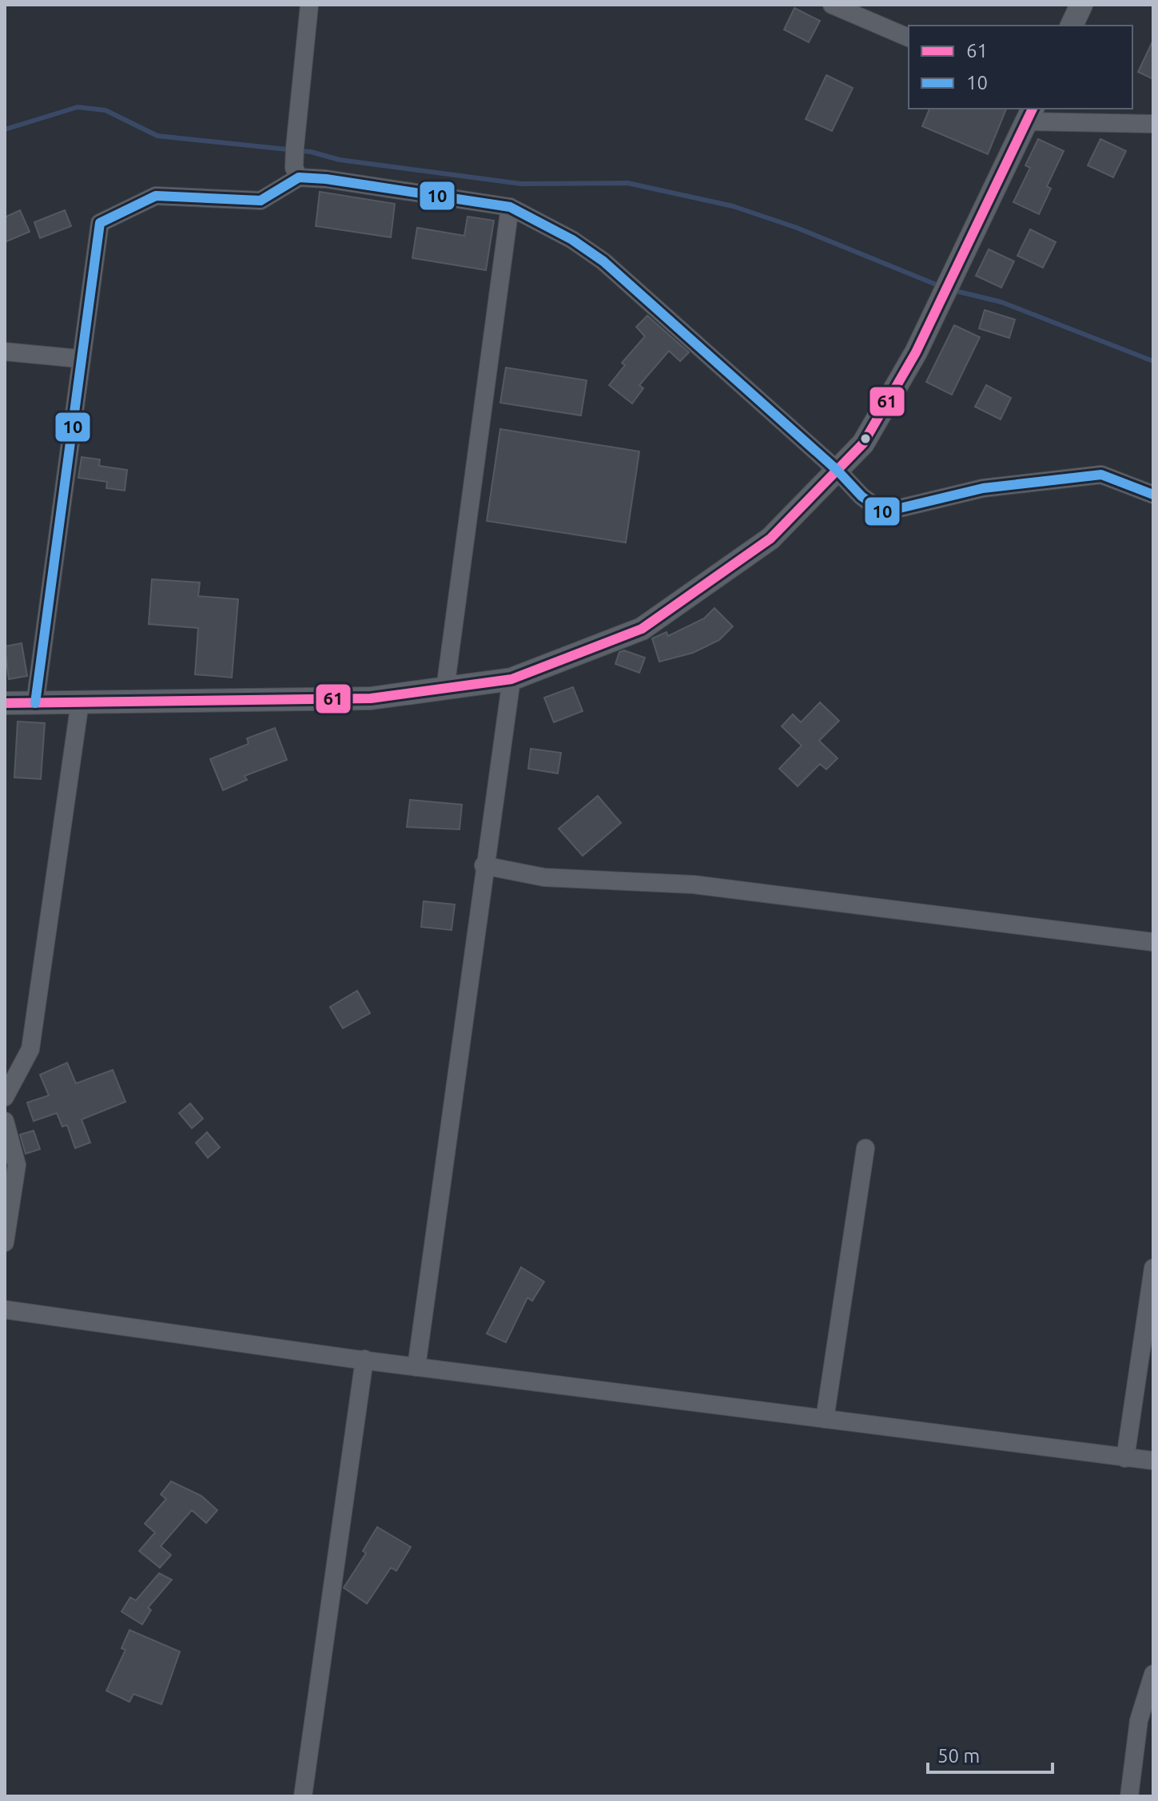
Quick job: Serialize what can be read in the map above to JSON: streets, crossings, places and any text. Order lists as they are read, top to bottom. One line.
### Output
{"lines":["transit line 61","transit line 10"],"legend":["61","10"],"scale_bar":"50 m"}
